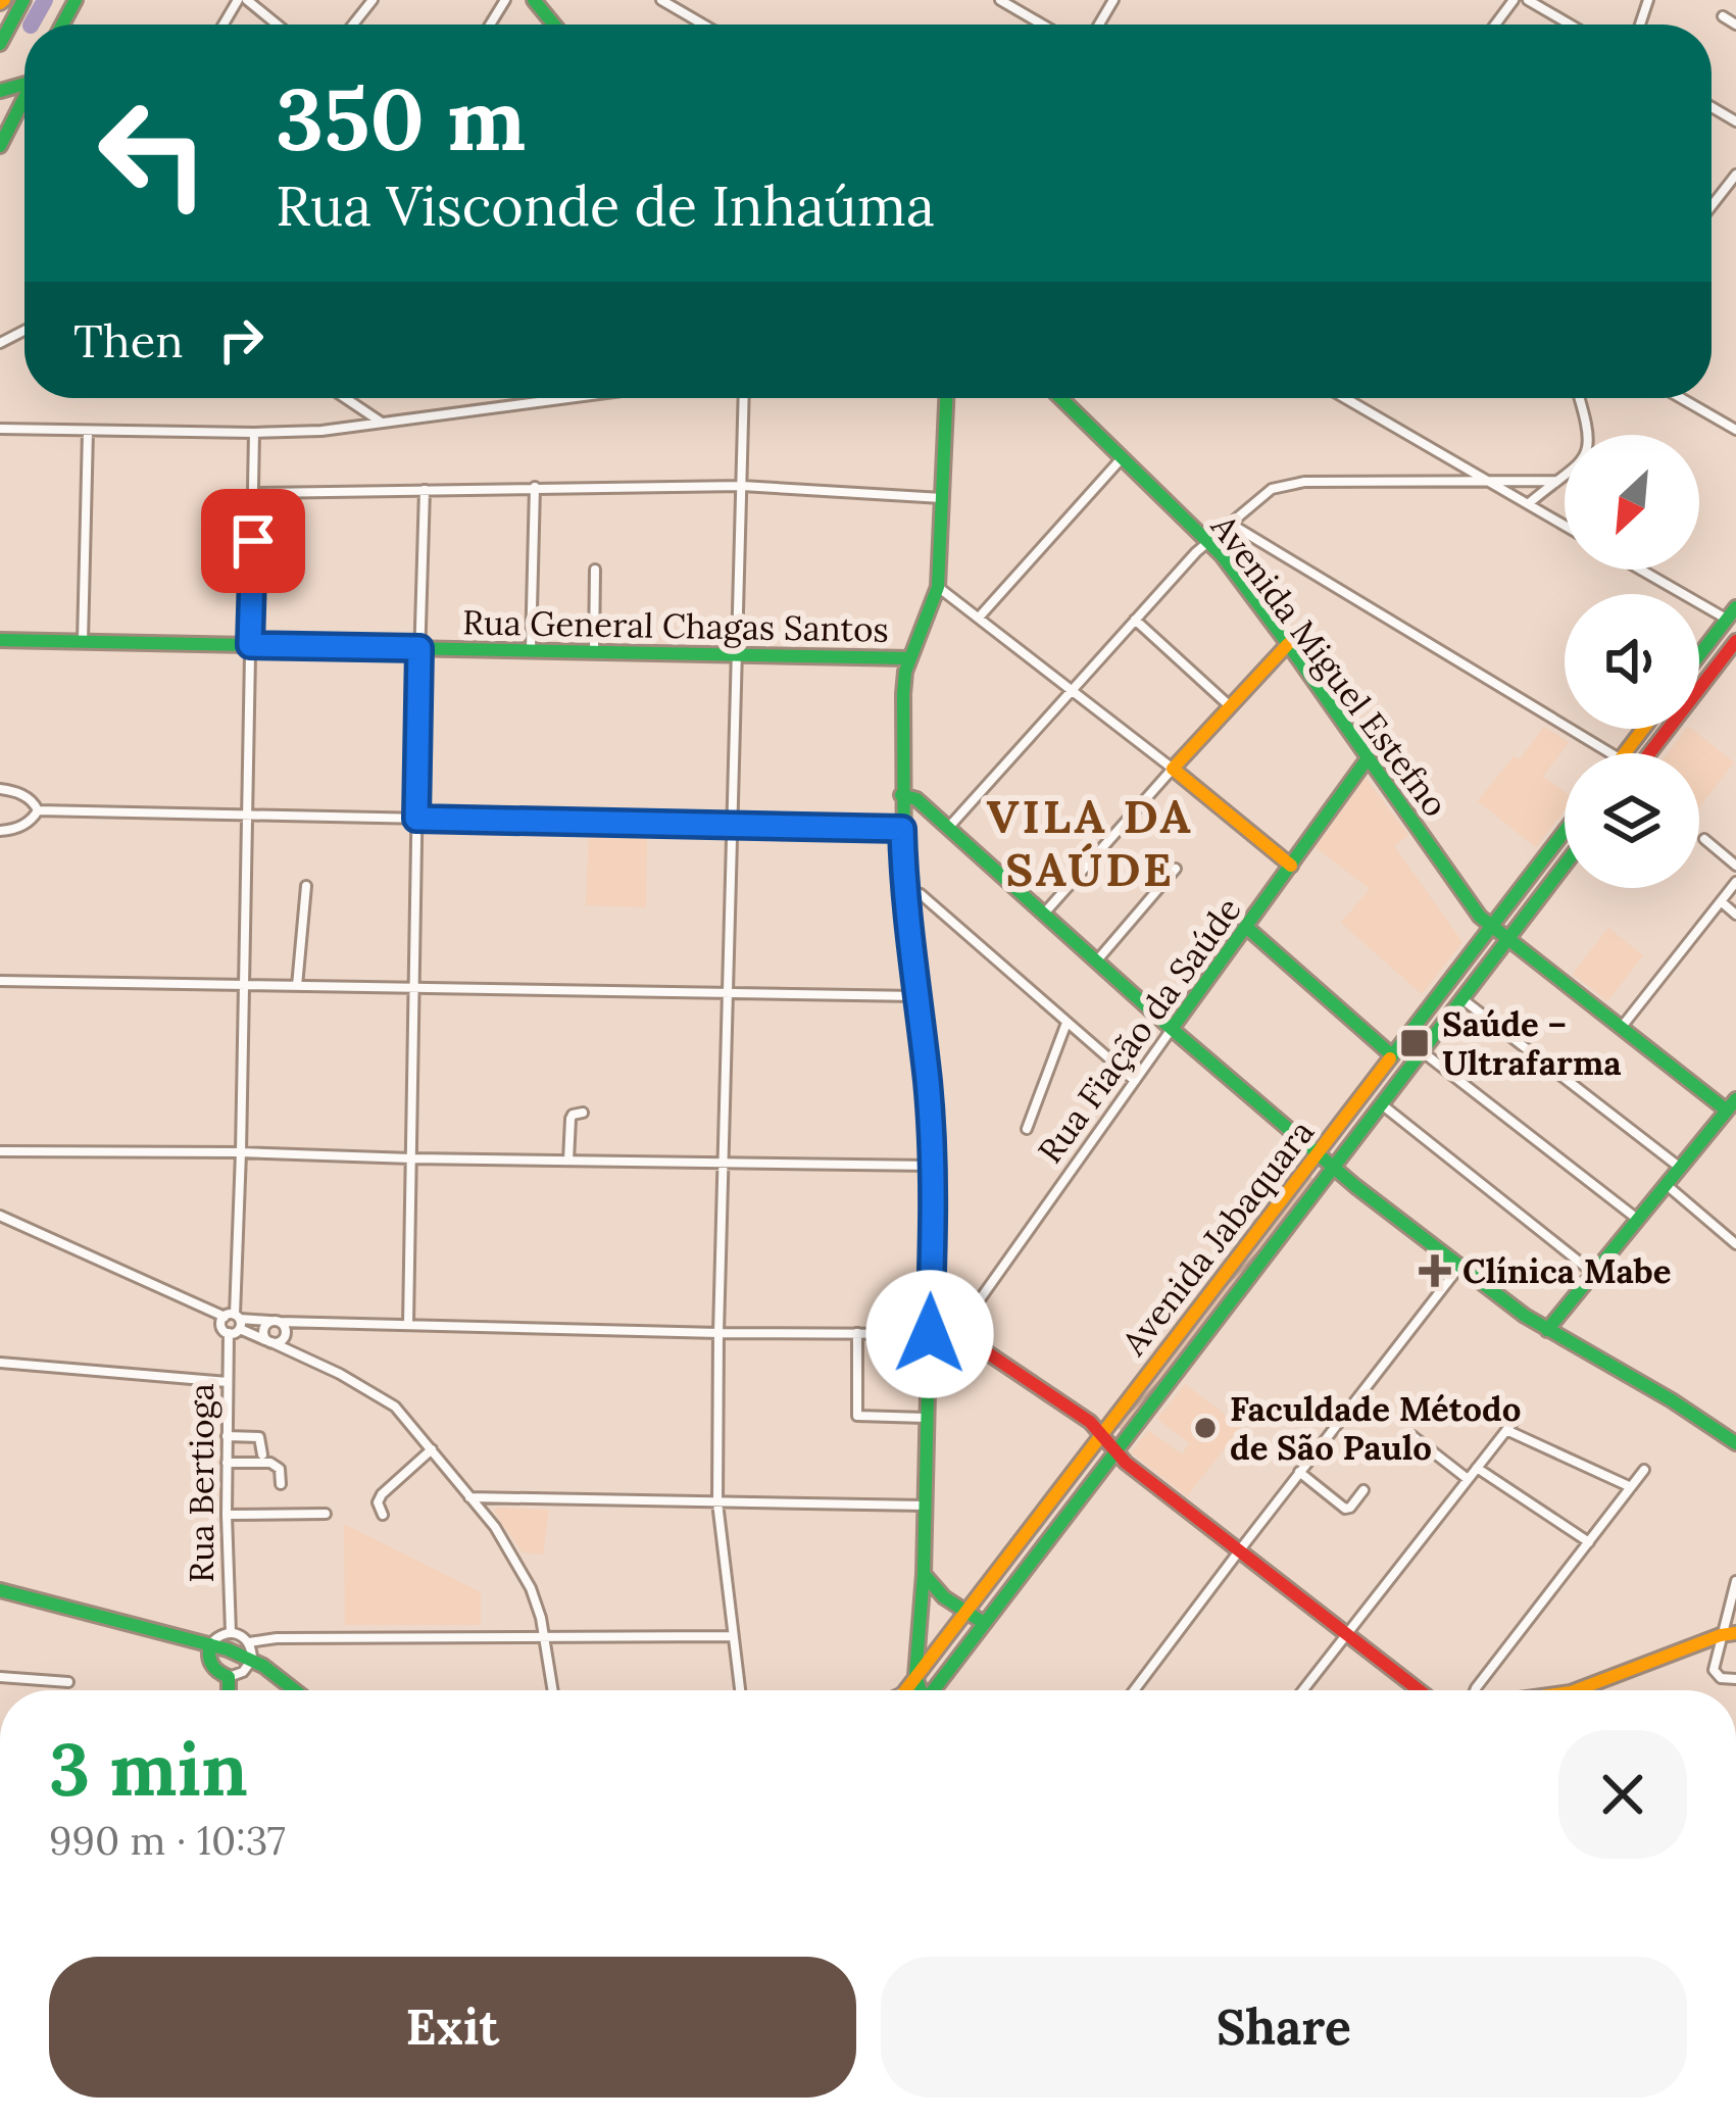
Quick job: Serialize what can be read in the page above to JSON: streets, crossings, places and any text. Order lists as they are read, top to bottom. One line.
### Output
{"streets":{"street":["Rua General Chagas Santos","Avenida Miguel Estefno","Rua Fiação da Saúde","Avenida Jabaquara","Rua Bertioga"]},"crossings":[["Rua General Chagas Santos","Rua Bertioga"],["Avenida Miguel Estefno","Rua Fiação da Saúde"],["Avenida Miguel Estefno","Avenida Jabaquara"]],"districts":["VILA DA SAÚDE"],"places":{"transit":["Saúde – Ultrafarma"],"health":["Clínica Mabe"],"other":["Faculdade Método de São Paulo"]},"north":"bottom left","page":{"turn":["350 m","Rua Visconde de Inhaúma"],"then":"Then","heading":["3 min","990 m · 10:37"],"buttons":["Exit","Share"]}}
